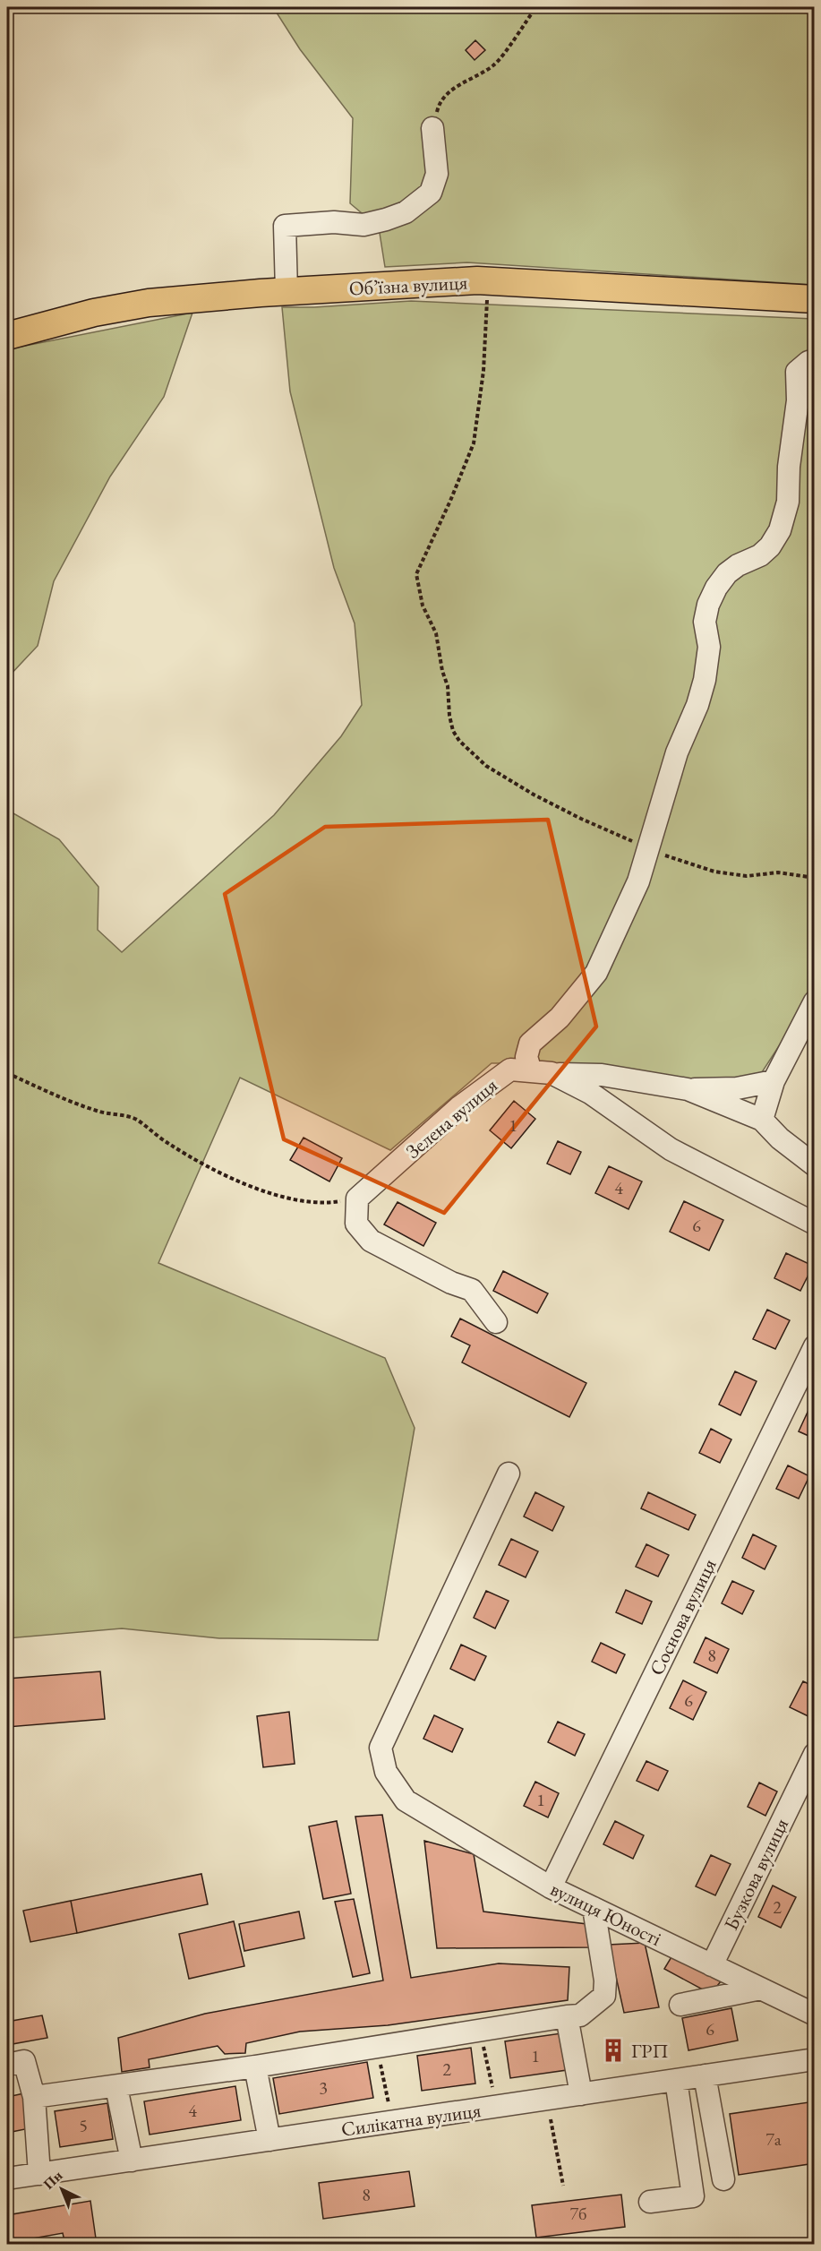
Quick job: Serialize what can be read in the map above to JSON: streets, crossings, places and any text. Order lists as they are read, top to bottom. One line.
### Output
{"streets":{"main road":["Об’їзна вулиця"],"street":["Зелена вулиця","Соснова вулиця","Бузкова вулиця","вулиця Юності","Силікатна вулиця"]},"crossings":[["Соснова вулиця","вулиця Юності"],["Бузкова вулиця","вулиця Юності"]],"places":{"building":["ГРП"]},"house_numbers":["1","4","6","8","6","1","2","6","1","2","3","4","5","7а","8","7б"],"north":"top left"}
